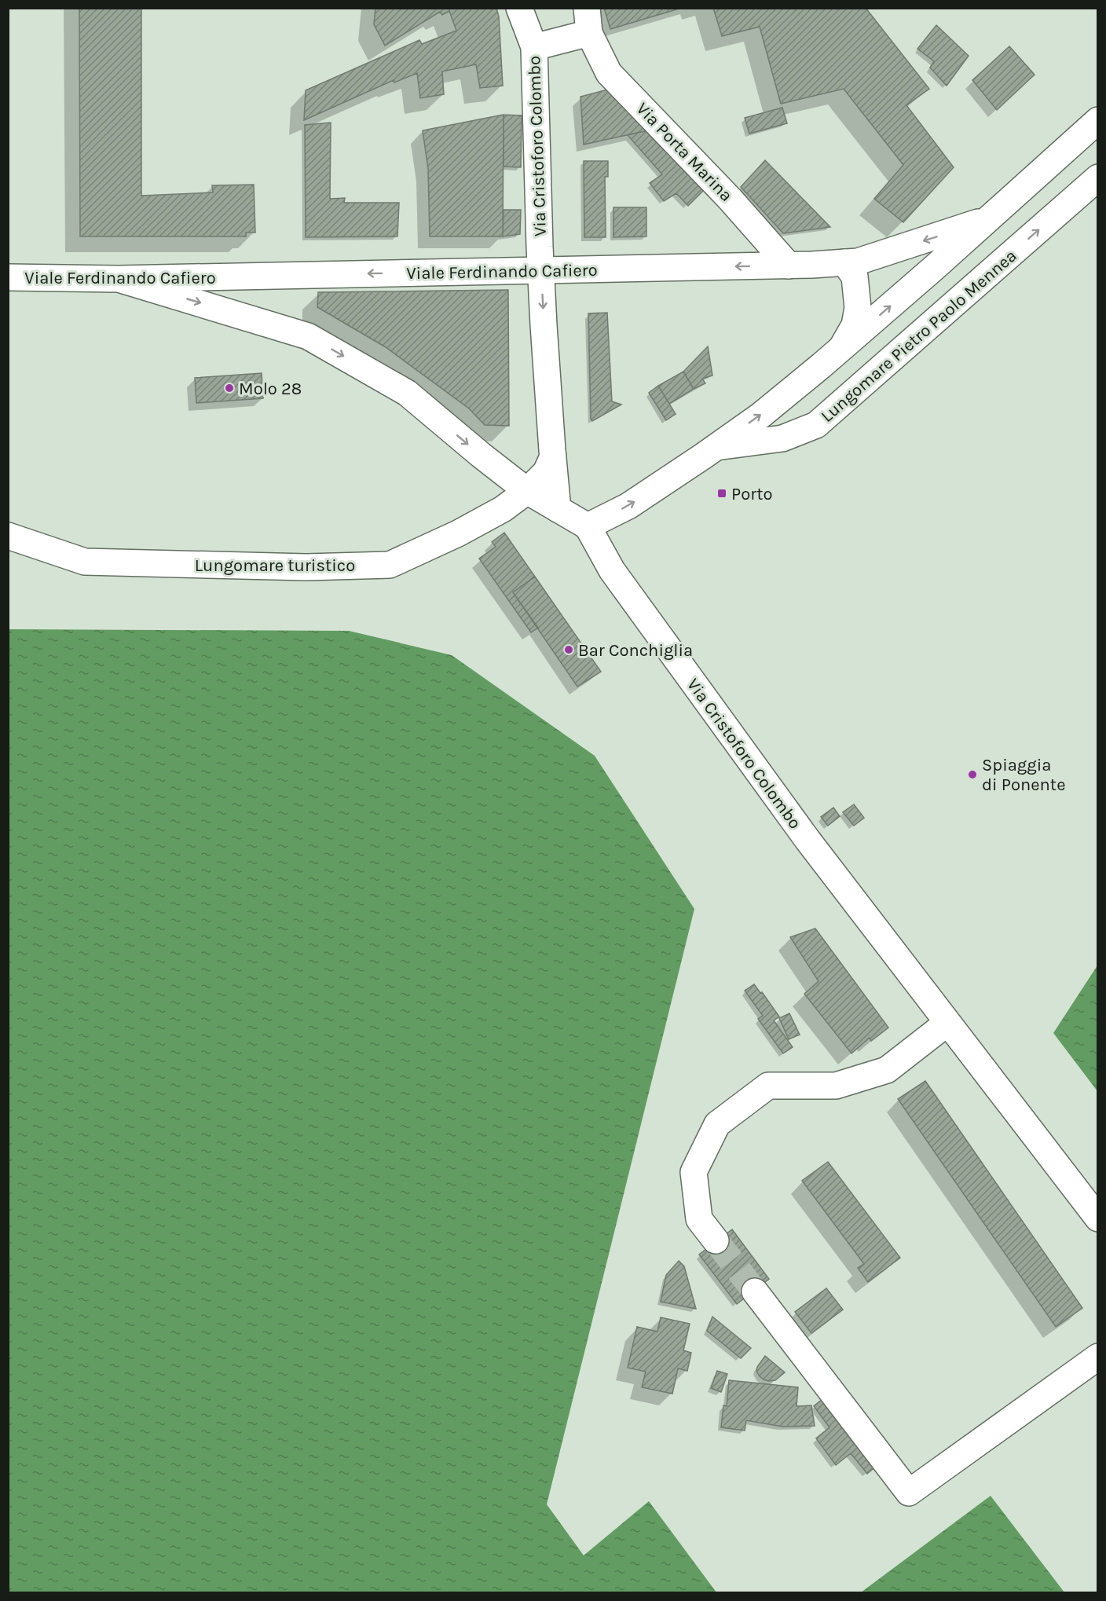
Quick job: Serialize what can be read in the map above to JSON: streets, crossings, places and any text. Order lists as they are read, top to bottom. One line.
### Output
{"streets":{"street":["Via Cristoforo Colombo","Via Porta Marina","Viale Ferdinando Cafiero","Lungomare Pietro Paolo Mennea","Lungomare turistico"]},"crossings":[["Via Cristoforo Colombo","Via Porta Marina"],["Via Cristoforo Colombo","Viale Ferdinando Cafiero"],["Via Cristoforo Colombo","Lungomare Pietro Paolo Mennea"],["Via Porta Marina","Viale Ferdinando Cafiero"],["Viale Ferdinando Cafiero","Lungomare Pietro Paolo Mennea"]],"one_way":["Viale Ferdinando Cafiero","Lungomare Pietro Paolo Mennea"],"places":{"other":["Molo 28","Bar Conchiglia","Spiaggia di Ponente"],"transit":["Porto"]}}
